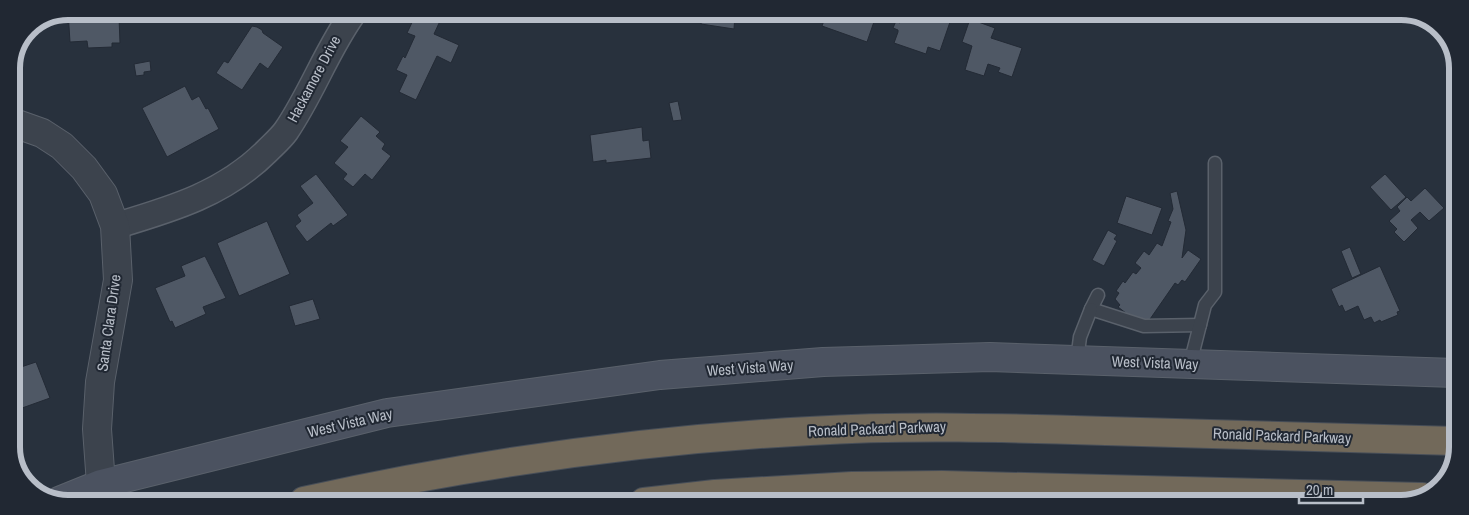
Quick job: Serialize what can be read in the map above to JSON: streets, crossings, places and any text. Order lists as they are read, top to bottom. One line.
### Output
{"streets":{"highway":["Ronald Packard Parkway"],"main road":["West Vista Way"],"street":["Hackamore Drive","Santa Clara Drive"]},"crossings":[["Hackamore Drive","Santa Clara Drive"],["Santa Clara Drive","West Vista Way"]],"scale_bar":"20 m"}
